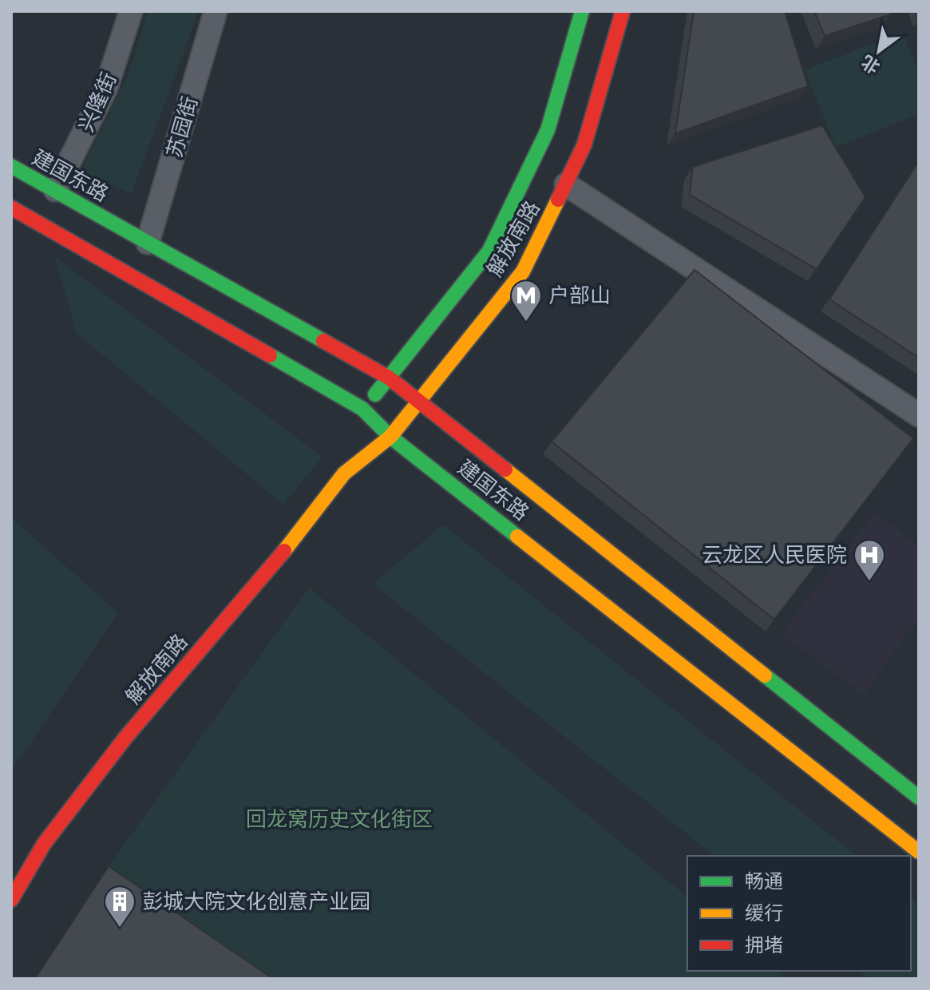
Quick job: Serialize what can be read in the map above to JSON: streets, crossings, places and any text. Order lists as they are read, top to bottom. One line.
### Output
{"streets":{"main road":["建国东路","解放南路"],"street":["兴隆街","苏园街"]},"crossings":[["兴隆街","建国东路"],["苏园街","建国东路"],["建国东路","解放南路"]],"parks":["回龙窝历史文化街区"],"places":{"metro station":["户部山"],"hospital":["云龙区人民医院"],"building":["彭城大院文化创意产业园"]},"legend":["畅通","缓行","拥堵"],"north":"bottom left"}
